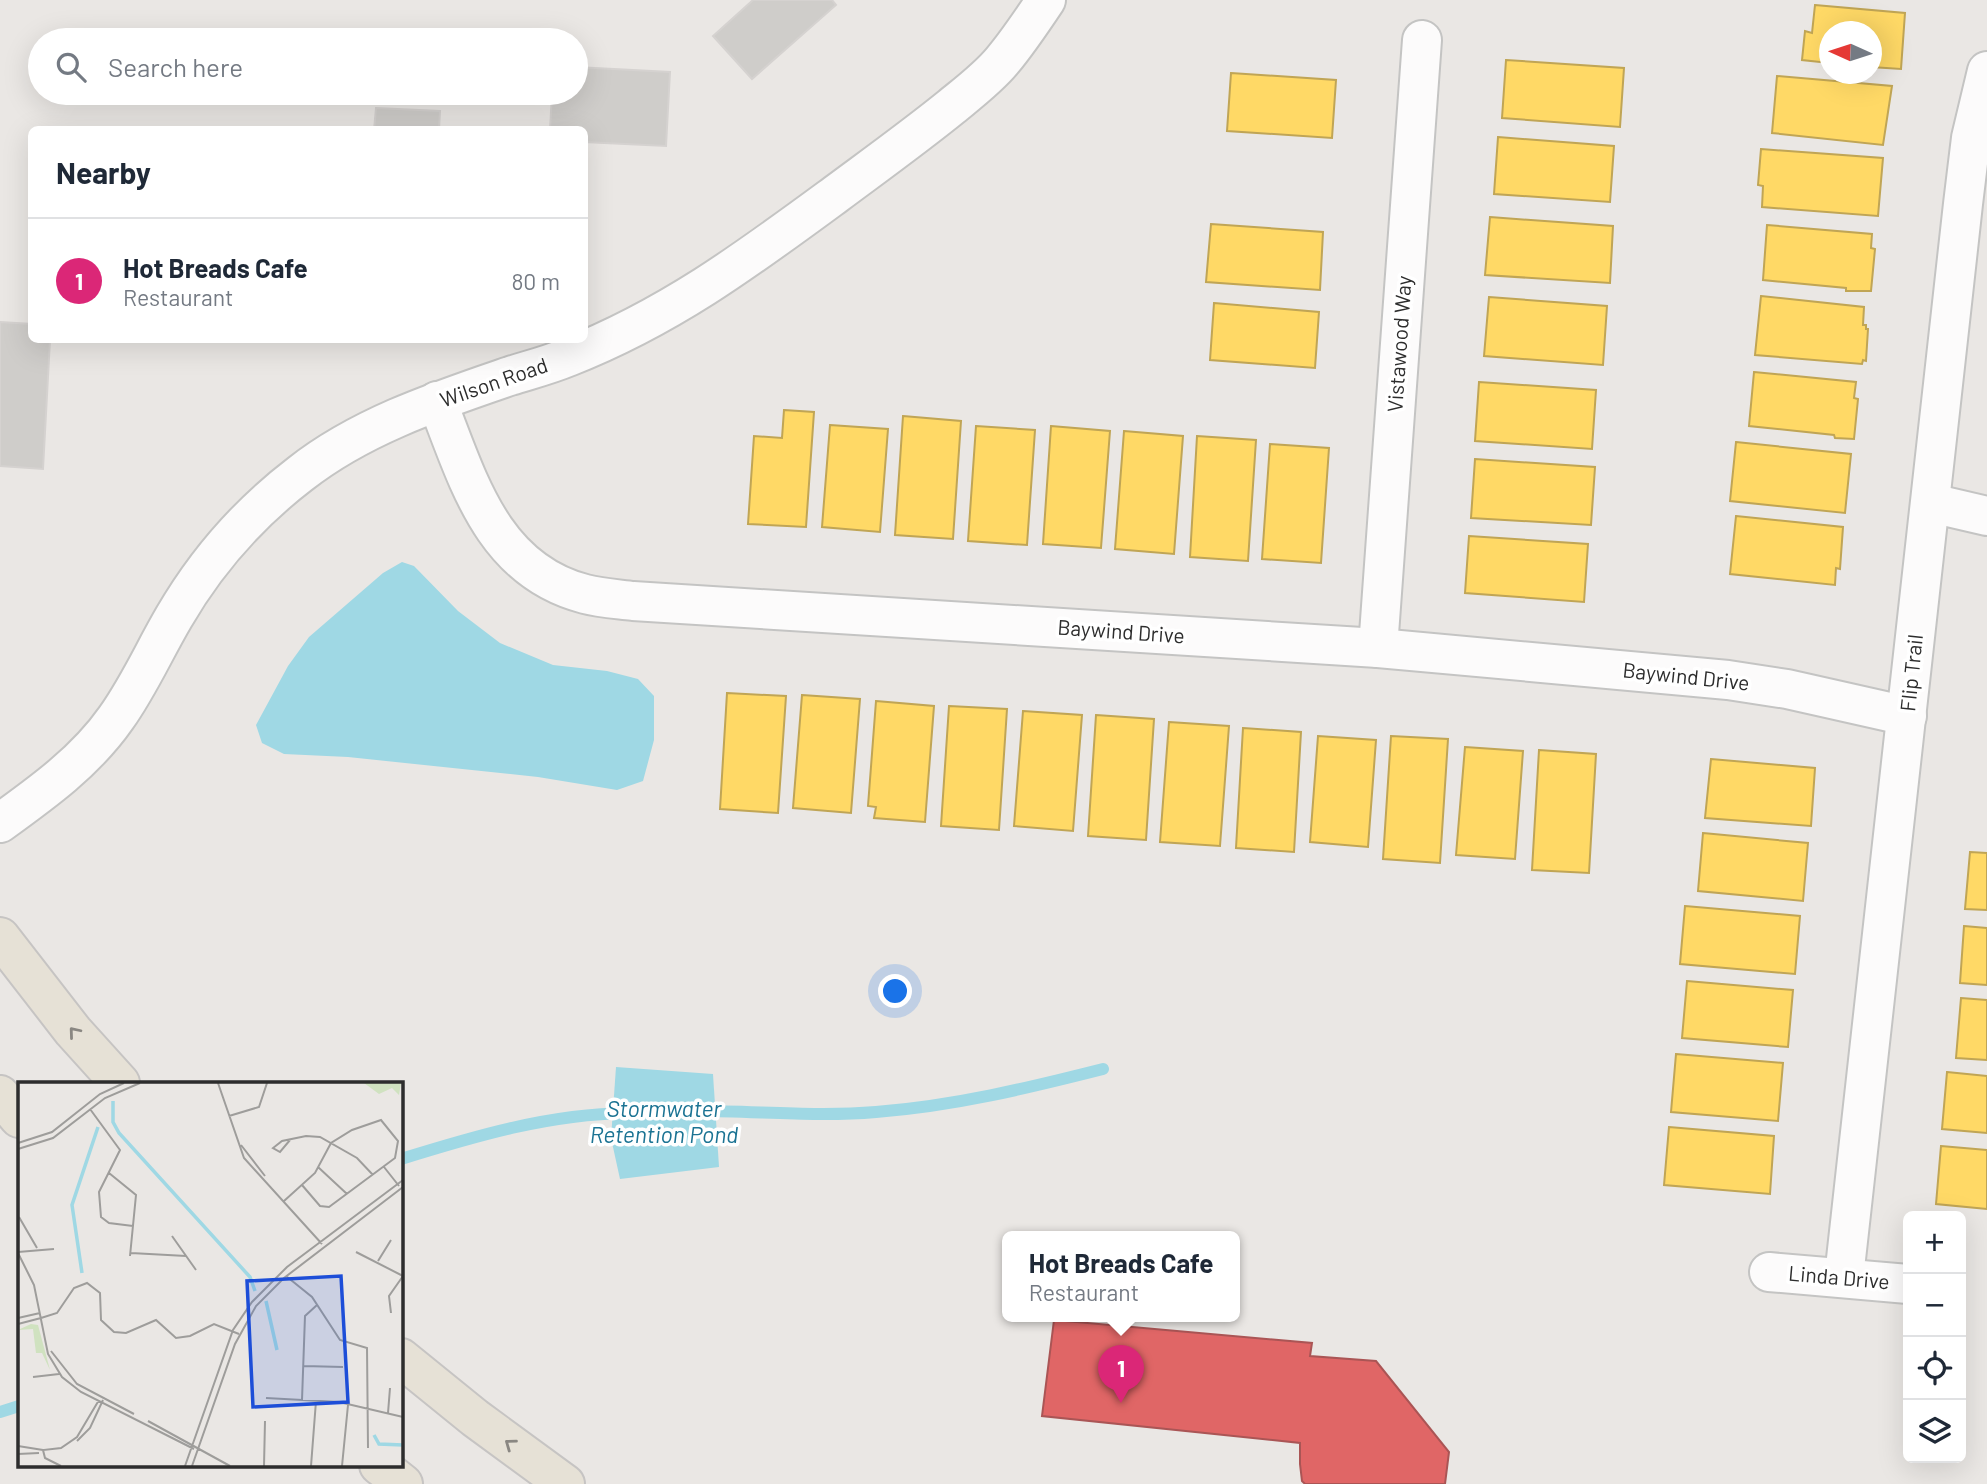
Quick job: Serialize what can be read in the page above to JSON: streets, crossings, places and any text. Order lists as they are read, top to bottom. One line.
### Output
{"streets":{"street":["Vistawood Way","Wilson Road","Baywind Drive","Flip Trail","Linda Drive"]},"crossings":[["Vistawood Way","Baywind Drive"],["Wilson Road","Baywind Drive"],["Baywind Drive","Flip Trail"],["Flip Trail","Linda Drive"]],"water":["Stormwater Retention Pond"],"north":"left","page":{"search":"Search here","heading":"Nearby","list":[{"mark":"1","name":"Hot Breads Cafe","note":"Restaurant","value":"80 m"}],"map_buttons":["+","−"],"popup":["Hot Breads Cafe","Restaurant"],"pins":"1"}}
